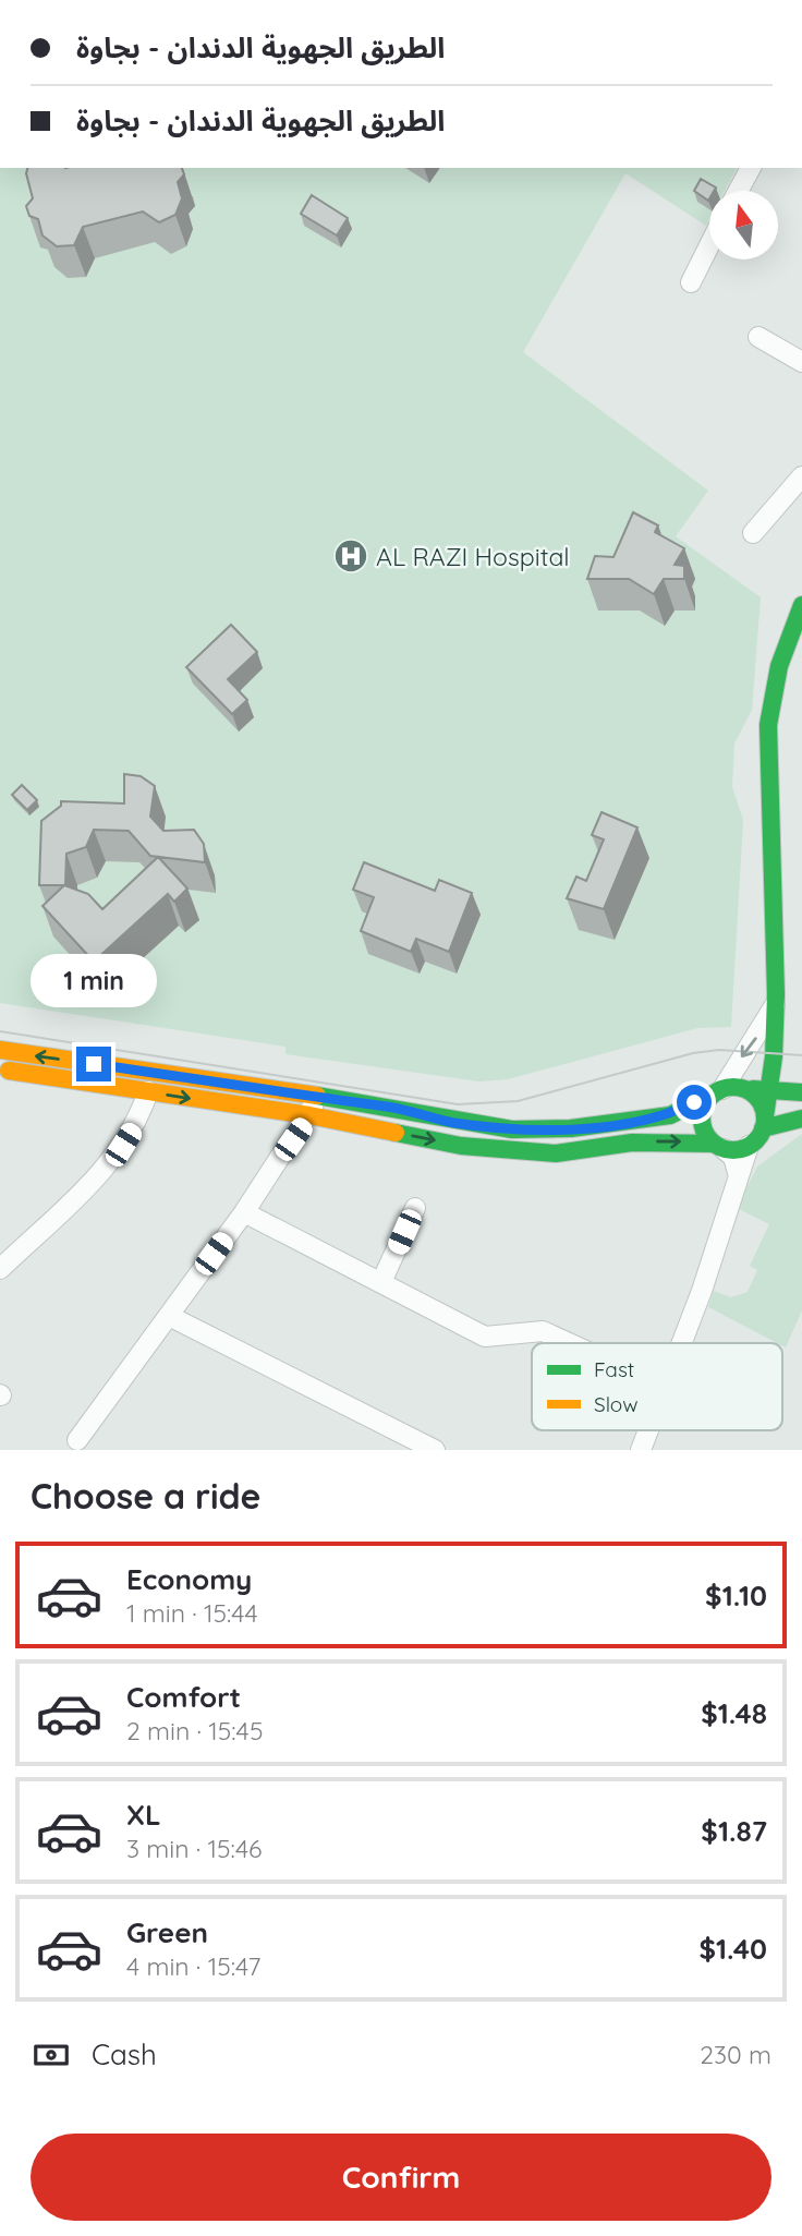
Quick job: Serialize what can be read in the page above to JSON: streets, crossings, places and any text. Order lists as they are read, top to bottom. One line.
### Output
{"places":{"hospital":["AL RAZI Hospital"]},"legend":["Fast","Slow"],"north":"top","page":{"banner":["الطريق الجهوية الدندان - بجاوة","الطريق الجهوية الدندان - بجاوة"],"bubble":"1 min","heading":"Choose a ride","list":[{"name":"Economy","note":"1 min · 15:44","value":"$1.10"},{"name":"Comfort","note":"2 min · 15:45","value":"$1.48"},{"name":"XL","note":"3 min · 15:46","value":"$1.87"},{"name":"Green","note":"4 min · 15:47","value":"$1.40"}],"pay":["Cash","230 m"],"buttons":"Confirm"}}
